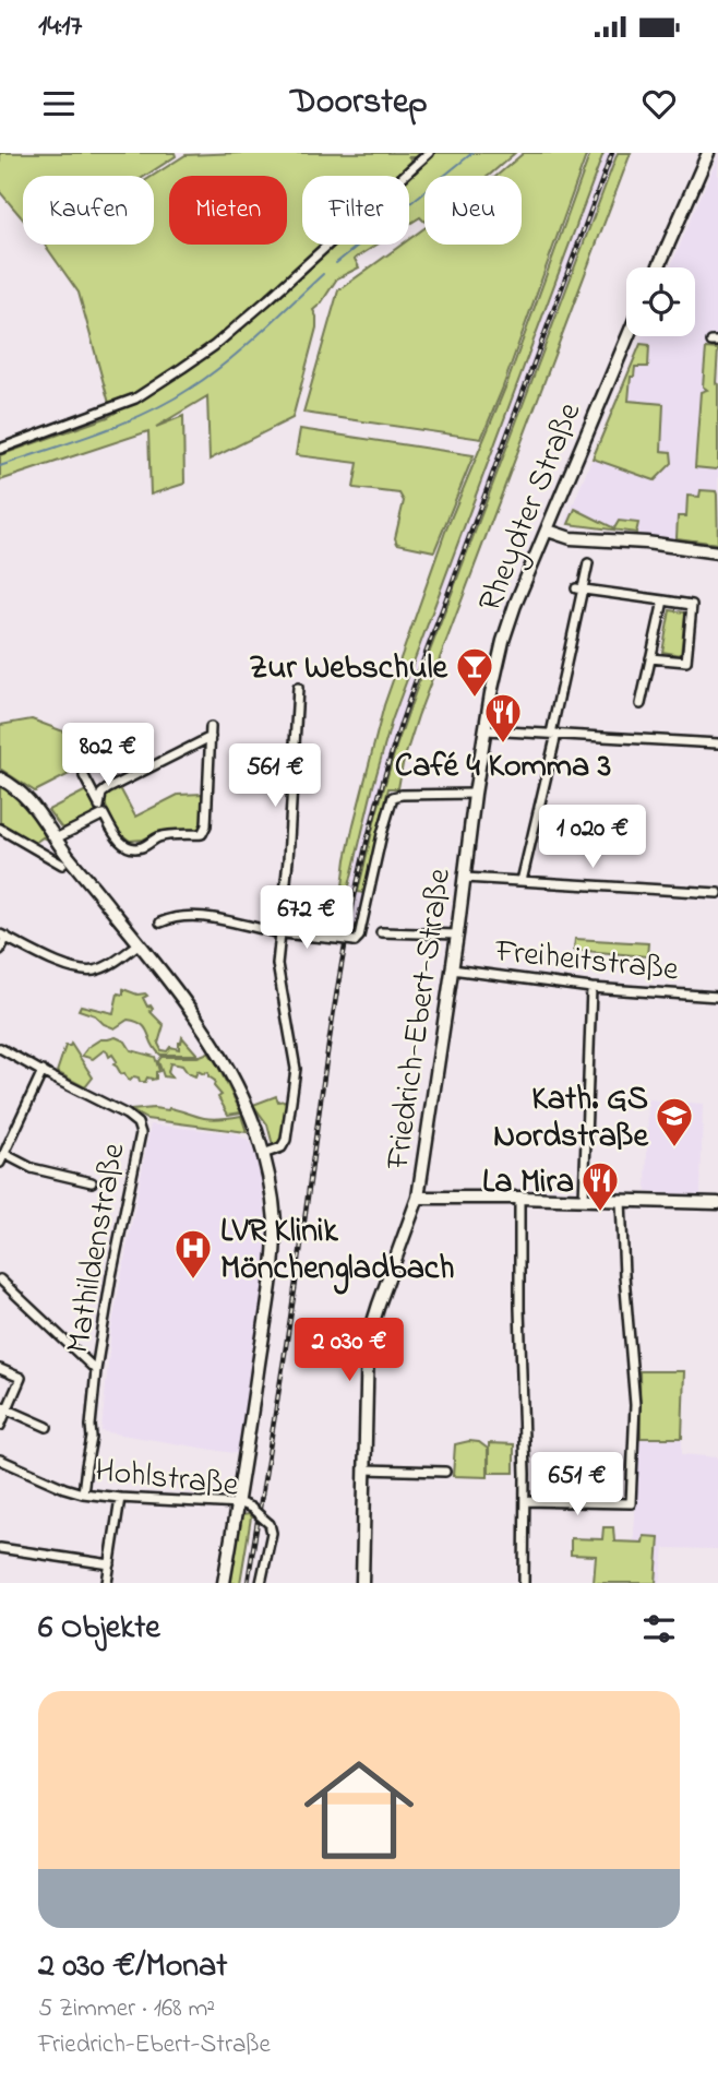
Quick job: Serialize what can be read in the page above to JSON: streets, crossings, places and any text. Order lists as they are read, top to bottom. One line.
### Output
{"streets":{"main road":["Rheydter Straße","Friedrich-Ebert-Straße"],"street":["Freiheitstraße","Mathildenstraße","Hohlstraße"]},"crossings":[["Rheydter Straße","Friedrich-Ebert-Straße"],["Freiheitstraße","Friedrich-Ebert-Straße"],["Mathildenstraße","Hohlstraße"]],"places":{"bar":["Zur Webschule"],"restaurant":["Café 4 Komma 3","La Mira"],"school or university":["Kath. GS Nordstraße"],"hospital":["LVR Klinik Mönchengladbach"]},"page":{"status":"14:17","header":"Doorstep","chip":["Kaufen","Mieten","Filter","Neu"],"price":["802 €","561 €","1 020 €","672 €","2 030 €","651 €"],"heading":"6 Objekte","list":[{"name":"2 030 €/Monat","note":"5 Zimmer · 168 m² · Friedrich-Ebert-Straße"}]}}
